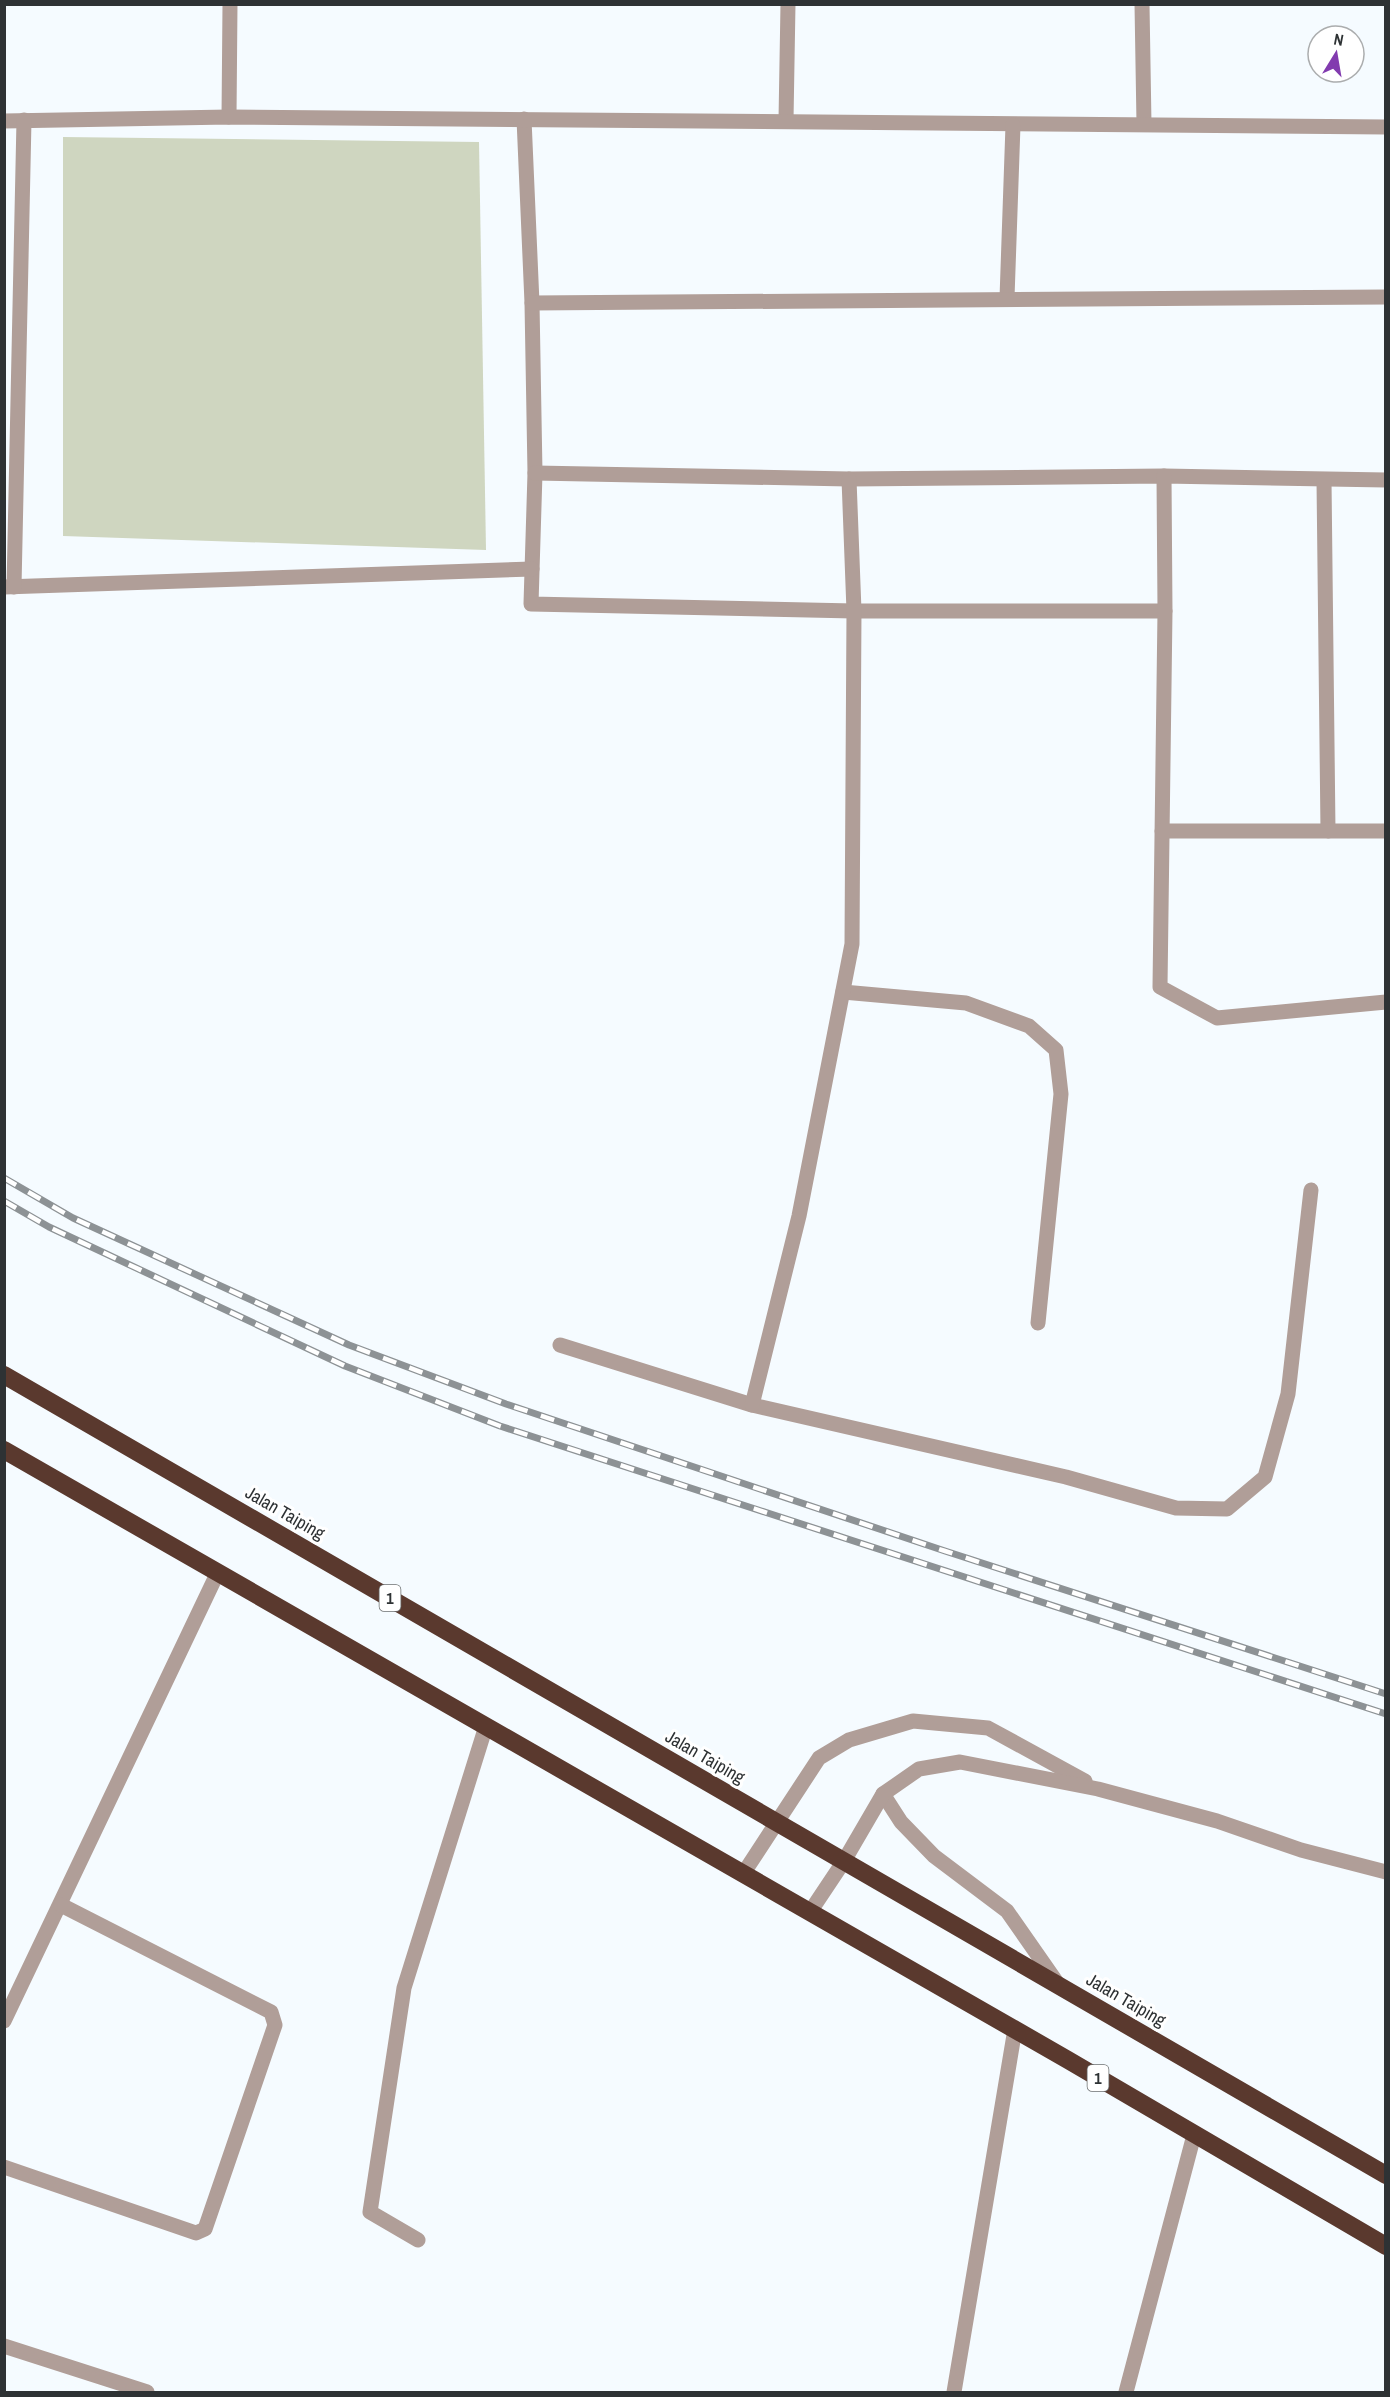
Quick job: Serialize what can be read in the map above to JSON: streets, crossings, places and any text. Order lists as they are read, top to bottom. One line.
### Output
{"streets":{"highway":["Jalan Taiping","1"]},"north":"top"}
